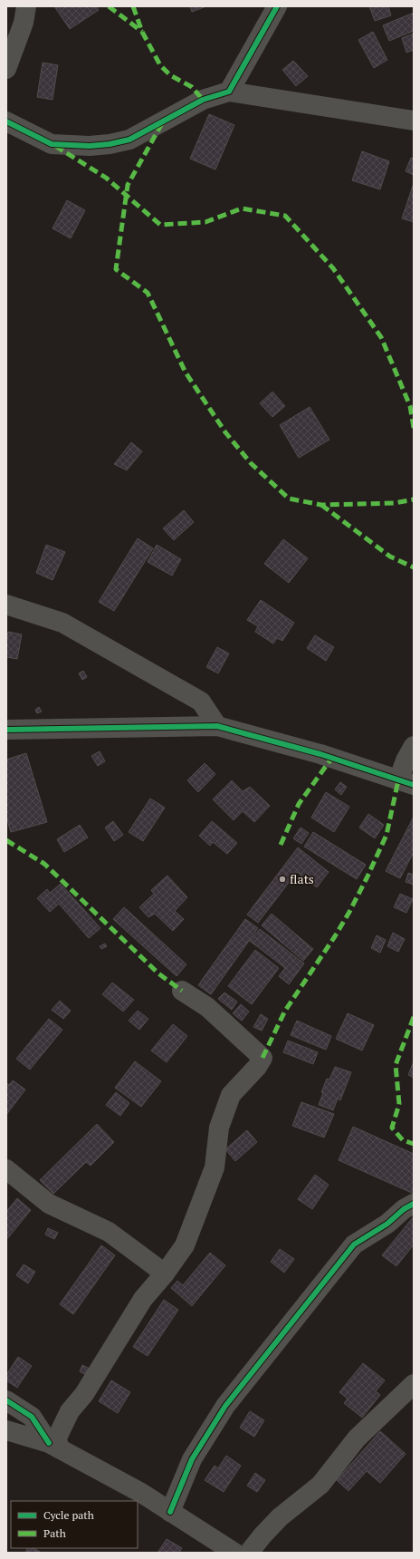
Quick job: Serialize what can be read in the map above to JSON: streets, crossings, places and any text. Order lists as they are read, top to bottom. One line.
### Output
{"places":["flats"],"legend":["Cycle path","Path"]}
